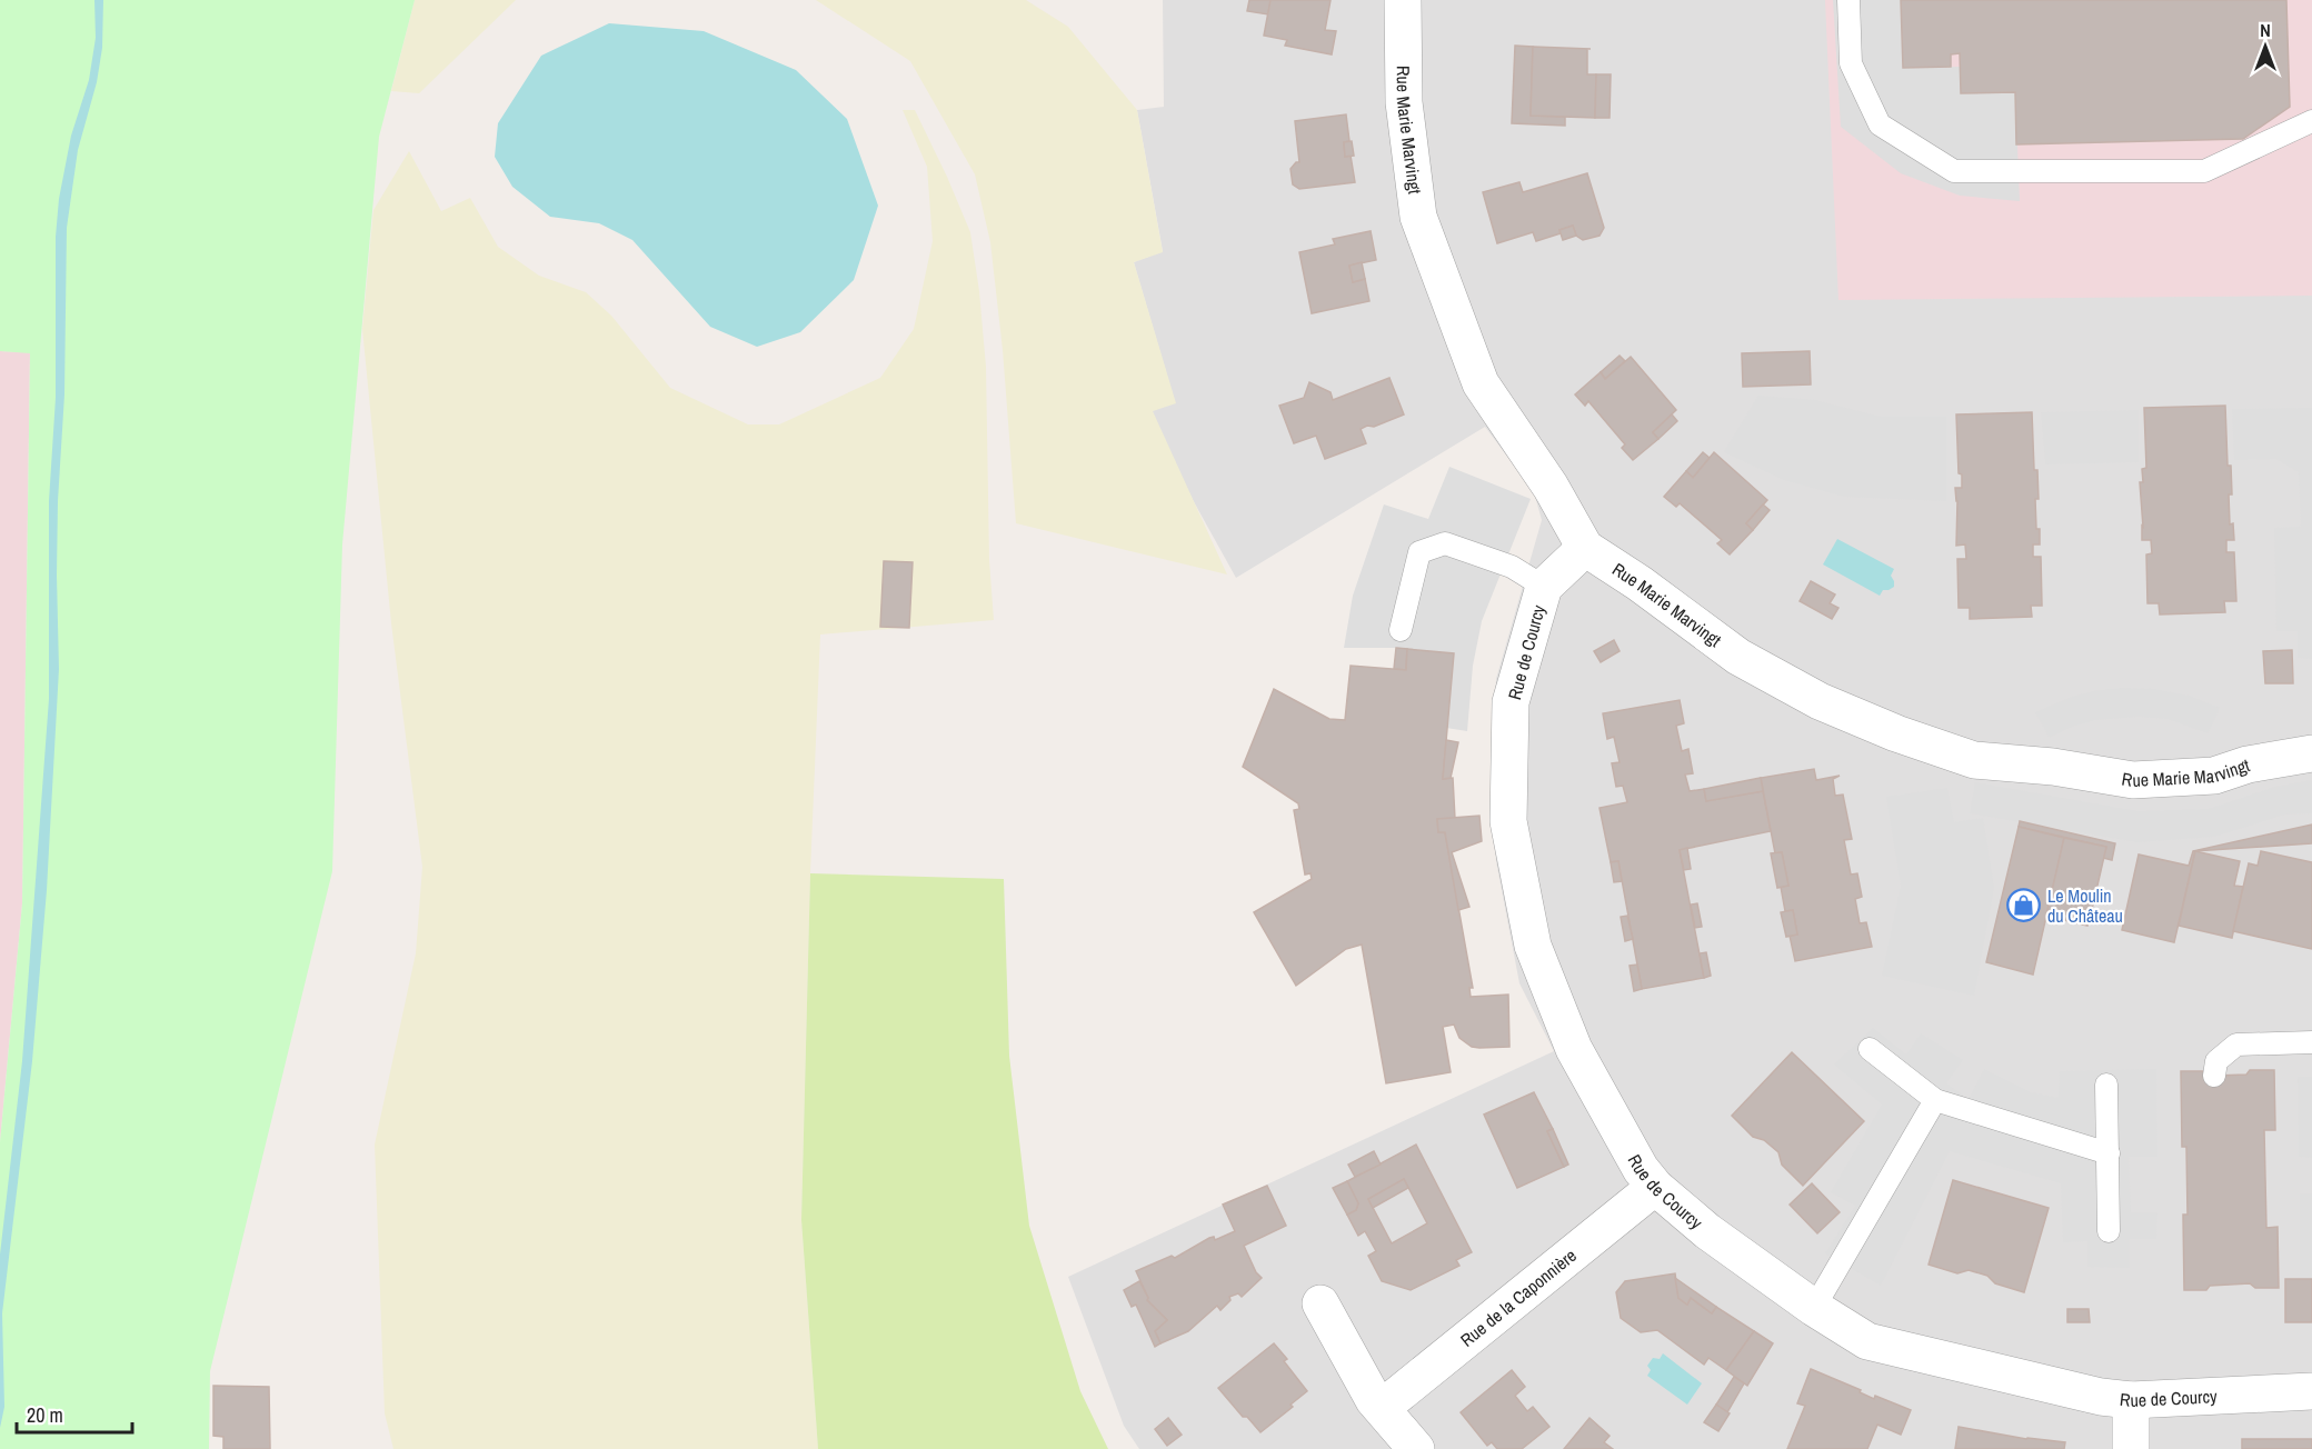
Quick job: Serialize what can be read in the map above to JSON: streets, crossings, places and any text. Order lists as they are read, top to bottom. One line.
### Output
{"streets":{"street":["Rue Marie Marvingt","Rue de Courcy","Rue de la Caponnière"]},"crossings":[["Rue Marie Marvingt","Rue de Courcy"],["Rue de Courcy","Rue de la Caponnière"]],"places":{"shop":["Le Moulin du Château"]},"scale_bar":"20 m","north":"top"}
